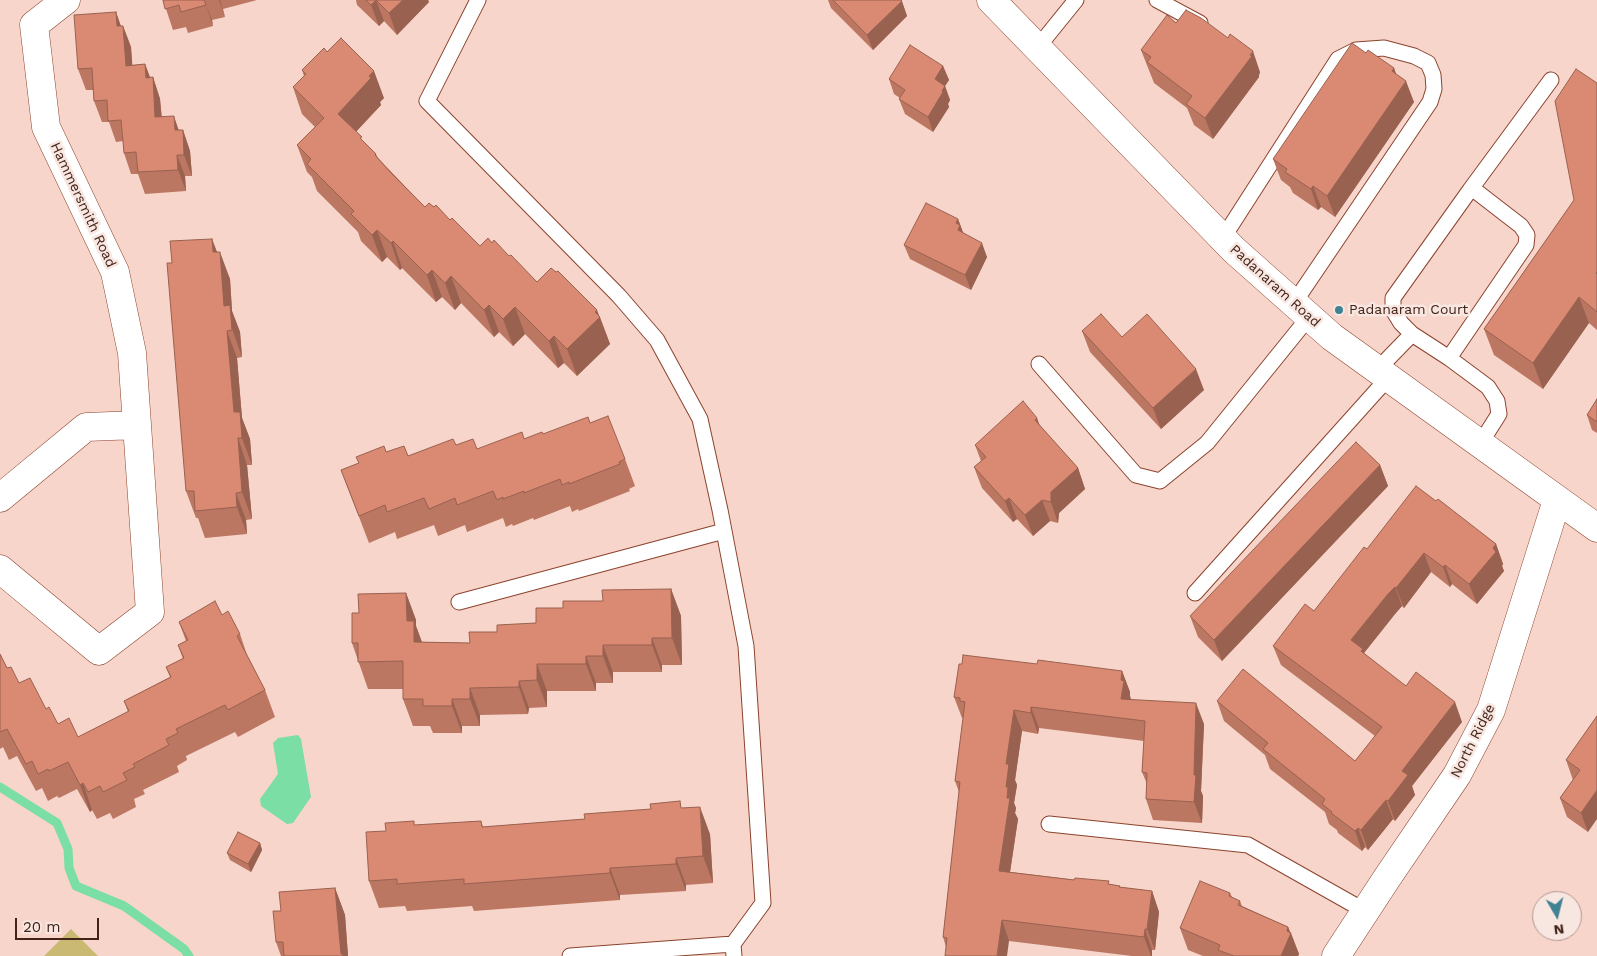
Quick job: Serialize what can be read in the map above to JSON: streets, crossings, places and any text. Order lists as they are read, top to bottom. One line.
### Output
{"streets":{"street":["Hammersmith Road","Padanaram Road","North Ridge"]},"crossings":[["Padanaram Road","North Ridge"]],"places":["Padanaram Court"],"scale_bar":"20 m","north":"bottom"}
